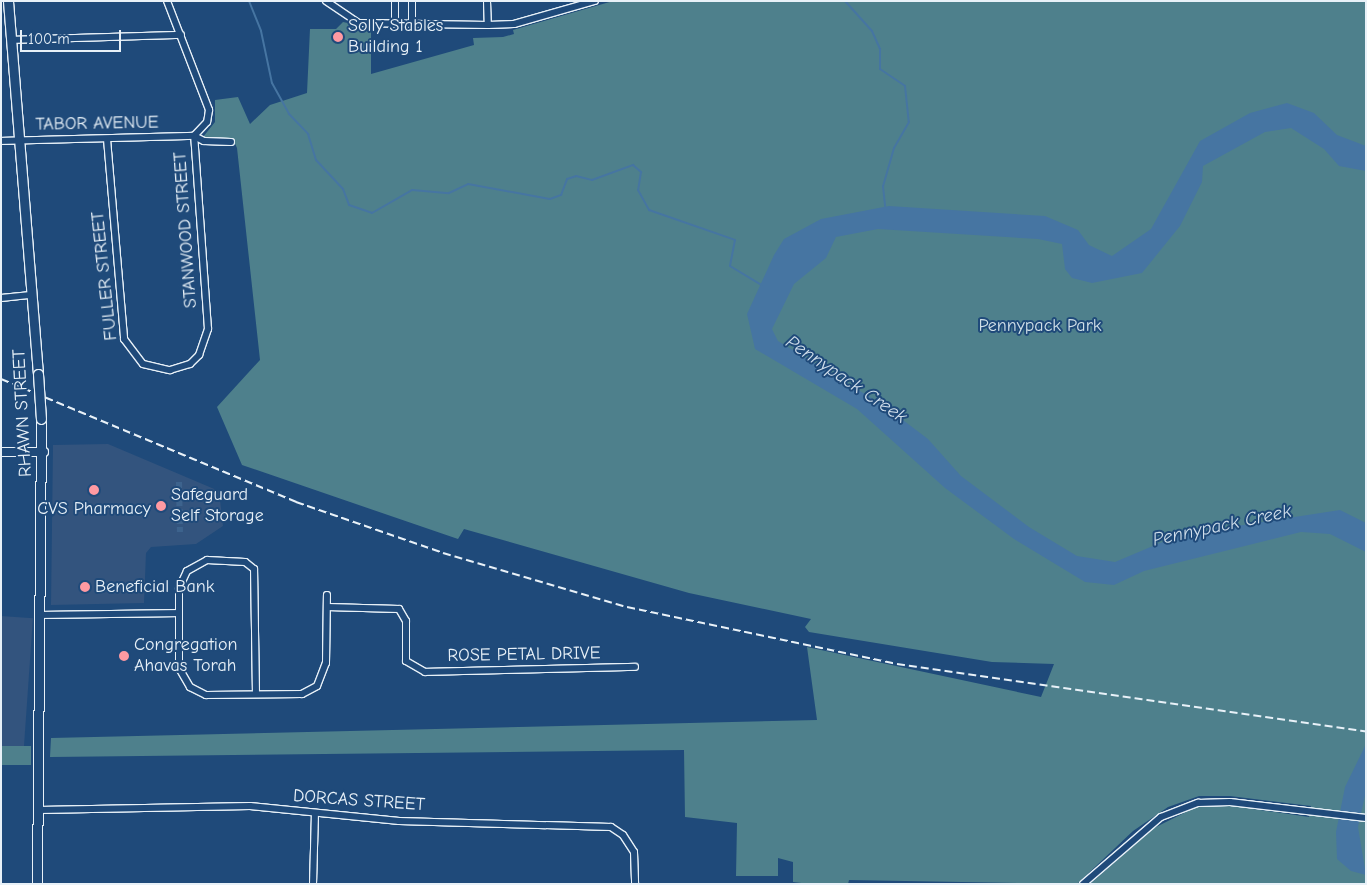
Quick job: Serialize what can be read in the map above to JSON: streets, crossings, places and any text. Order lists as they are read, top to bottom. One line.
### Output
{"streets":{"main road":["RHAWN STREET"],"street":["TABOR AVENUE","STANWOOD STREET","FULLER STREET","ROSE PETAL DRIVE","DORCAS STREET"]},"crossings":[["TABOR AVENUE","STANWOOD STREET"],["TABOR AVENUE","FULLER STREET"],["TABOR AVENUE","RHAWN STREET"],["STANWOOD STREET","FULLER STREET"],["RHAWN STREET","DORCAS STREET"]],"water":["Pennypack Creek"],"parks":["Pennypack Park"],"places":["Solly Stables Building 1","CVS Pharmacy","Safeguard Self Storage","Beneficial Bank","Congregation Ahavas Torah"],"scale_bar":"100 m"}
